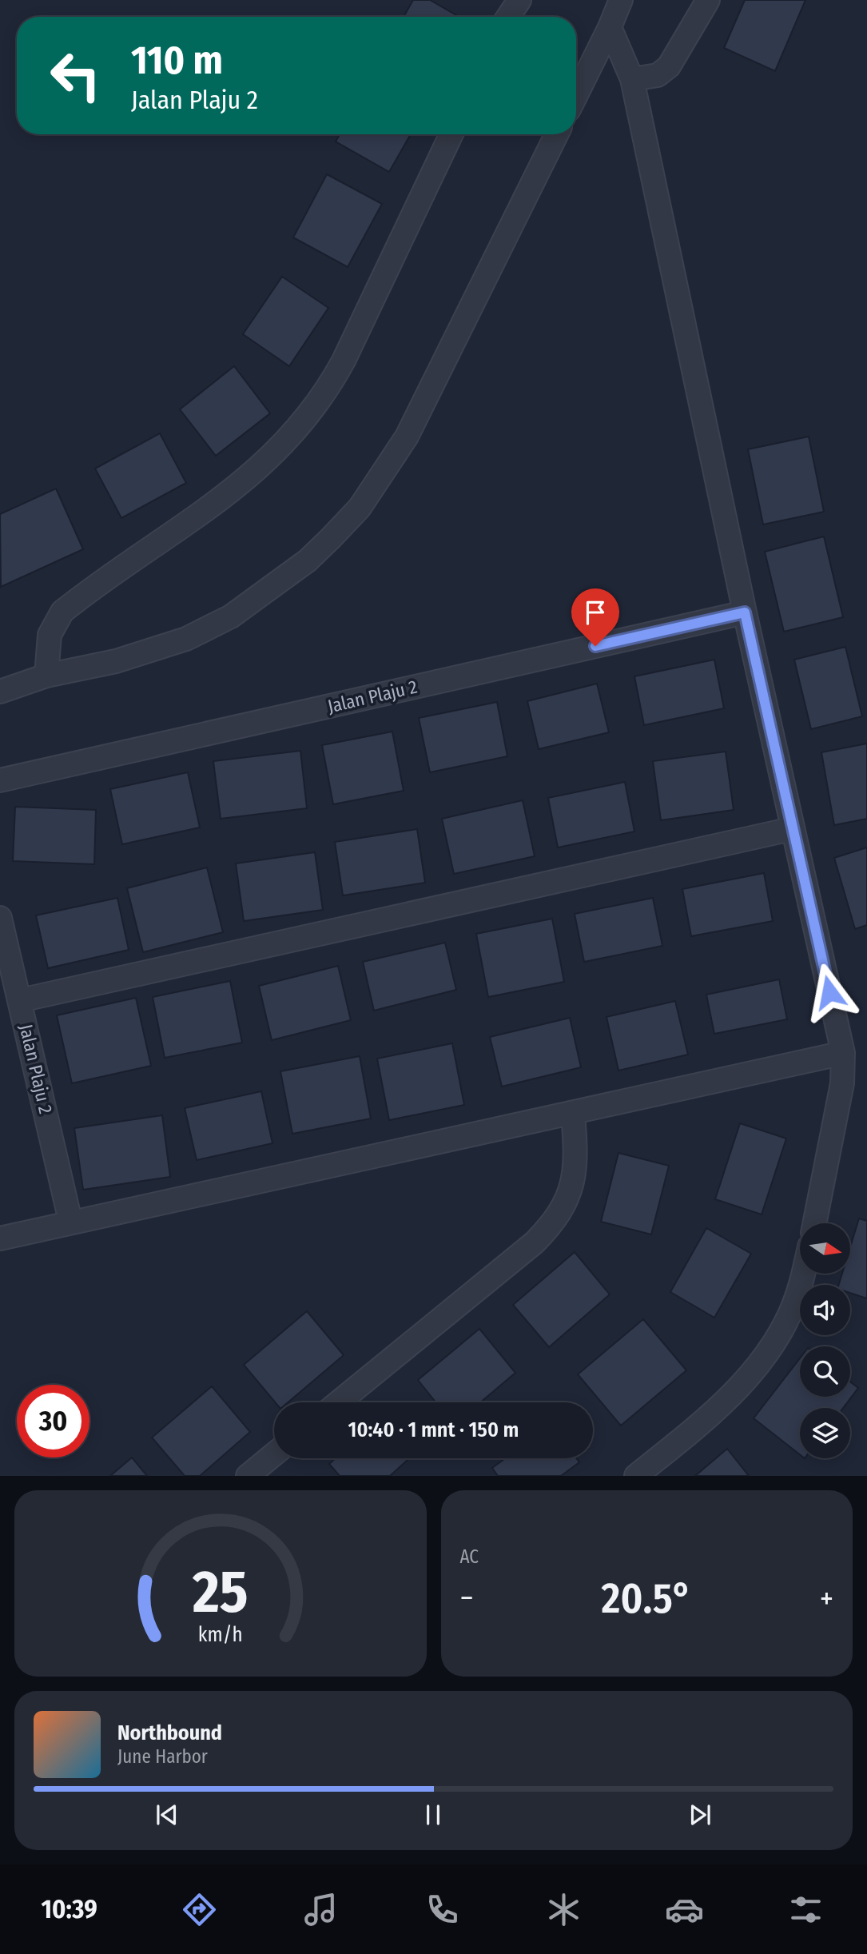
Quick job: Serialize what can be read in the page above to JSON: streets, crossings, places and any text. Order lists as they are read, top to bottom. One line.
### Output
{"streets":{"street":["Jalan Plaju 2"]},"north":"right","page":{"turn":["110 m","Jalan Plaju 2"],"limit":"30","trip":"10:40 · 1 mnt · 150 m","tile":"AC","heat":["−","20.5°","+"],"song":["Northbound","June Harbor"],"tabs":"10:39","gauge":["25","km/h"]}}
